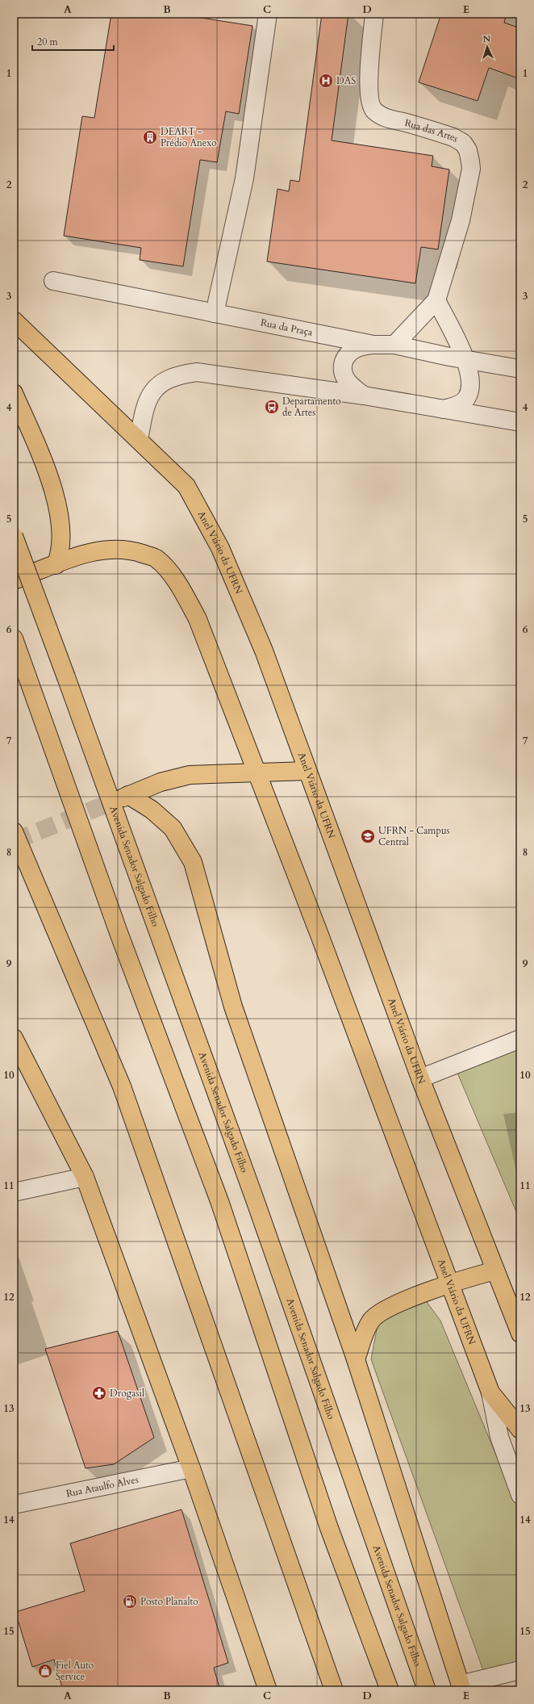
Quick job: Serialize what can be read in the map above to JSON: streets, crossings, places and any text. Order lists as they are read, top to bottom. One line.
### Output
{"streets":{"main road":["Anel Viário da UFRN","Avenida Senador Salgado Filho"],"street":["Rua das Artes","Rua da Praça","Rua Ataulfo Alves"]},"crossings":[["Rua das Artes","Rua da Praça"]],"places":{"hospital":["DAS"],"building":["DEART - Prédio Anexo"],"bus stop":["Departamento de Artes"],"school or university":["UFRN - Campus Central"],"pharmacy":["Drogasil"],"fuel station":["Posto Planalto"],"shop":["Fiel Auto Service"]},"scale_bar":"20 m","north":"top","grid":{"columns":["A","B","C","D","E"],"rows":["1","2","3","4","5","6","7","8","9","10","11","12","13","14","15"]}}
